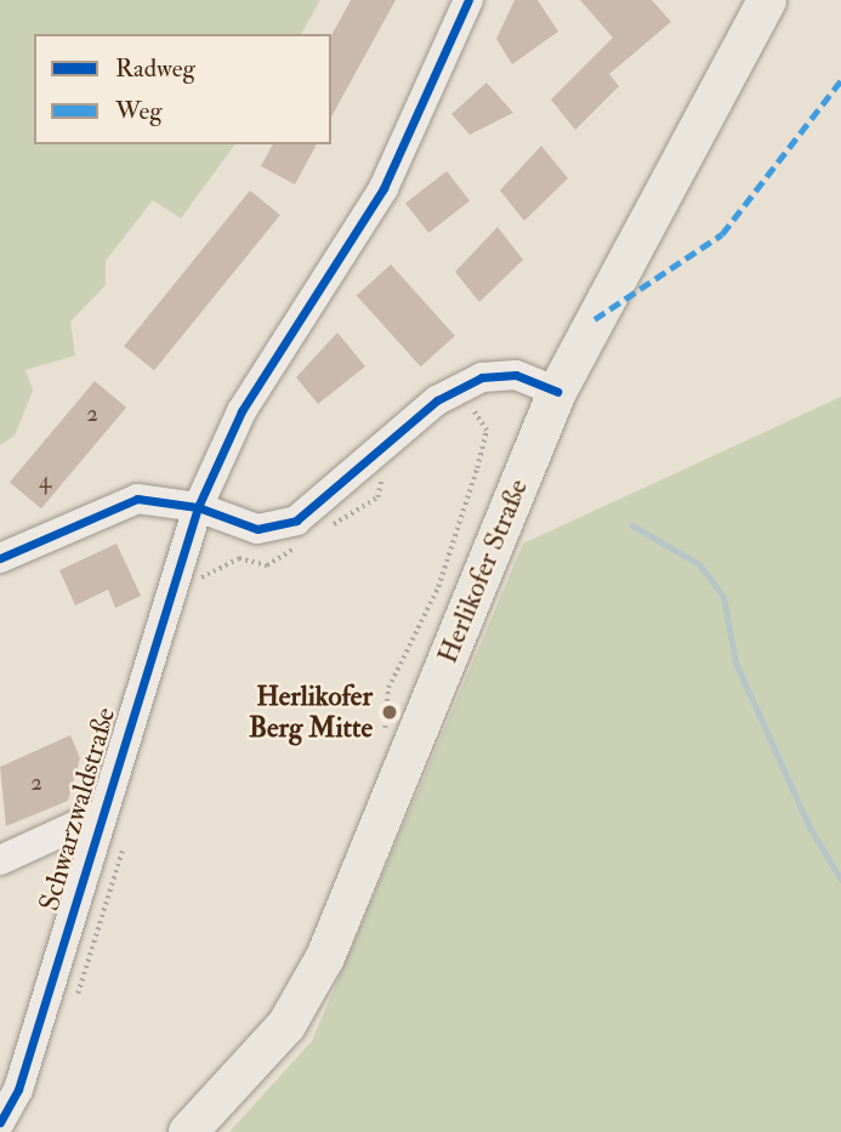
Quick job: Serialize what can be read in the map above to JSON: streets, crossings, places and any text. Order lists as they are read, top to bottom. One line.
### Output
{"streets":{"main road":["Herlikofer Straße"],"street":["Schwarzwaldstraße"]},"places":["Herlikofer Berg Mitte"],"house_numbers":["2","4","2"],"legend":["Radweg","Weg"]}
